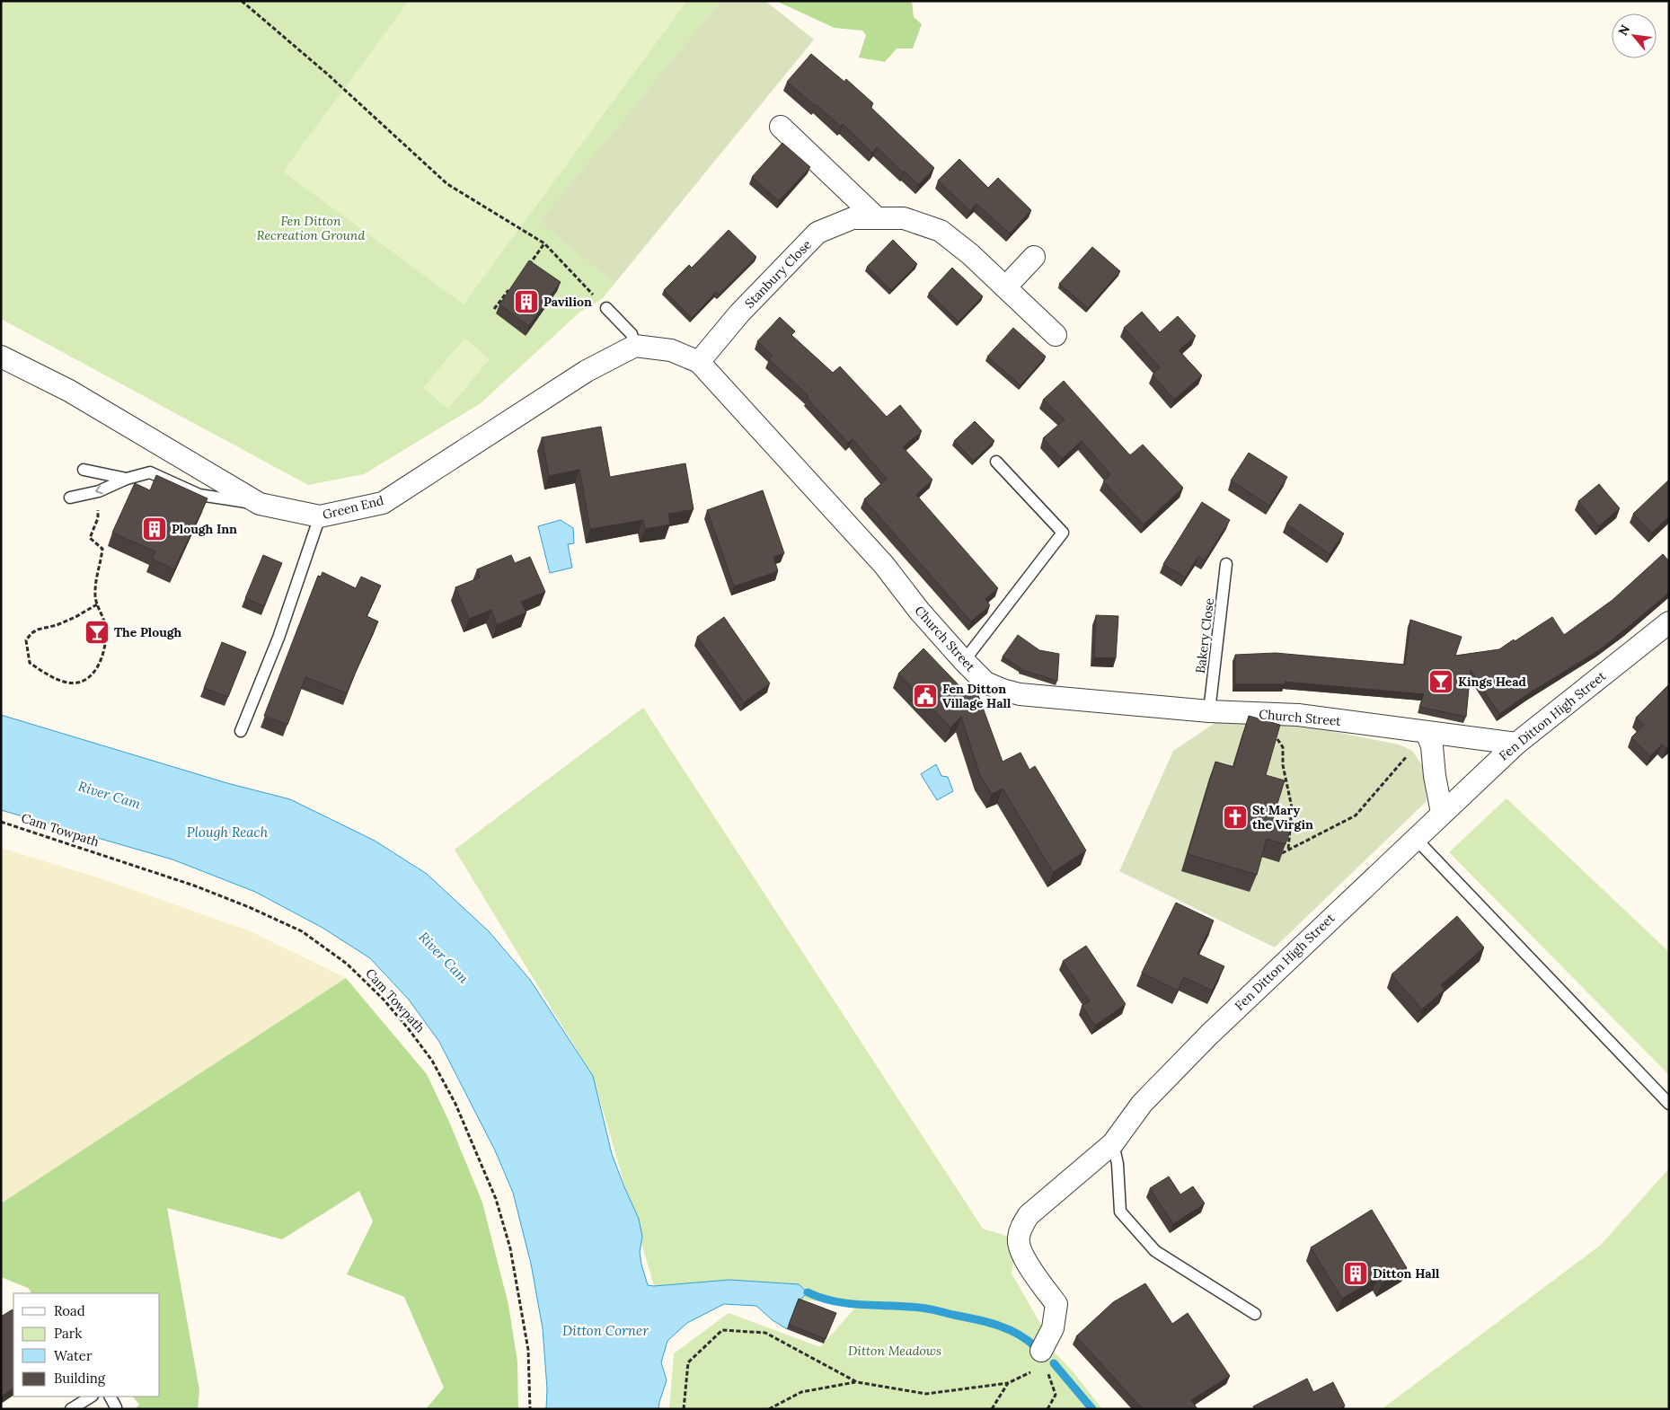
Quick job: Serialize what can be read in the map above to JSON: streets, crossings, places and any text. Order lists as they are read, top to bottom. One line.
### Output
{"streets":{"street":["Stanbury Close","Green End","Church Street","Fen Ditton High Street"],"lane":["Bakery Close"],"path":["Cam Towpath"]},"crossings":[["Stanbury Close","Church Street"],["Bakery Close","Church Street"],["Church Street","Fen Ditton High Street"]],"water":["River Cam","Plough Reach","Ditton Corner"],"parks":["Fen Ditton Recreation Ground","Ditton Meadows"],"places":{"building":["Pavilion","Plough Inn","Ditton Hall"],"bar":["The Plough","Kings Head"],"public building":["Fen Ditton Village Hall"],"church":["St Mary the Virgin"]},"legend":["Road","Park","Water","Building"],"north":"top left"}
